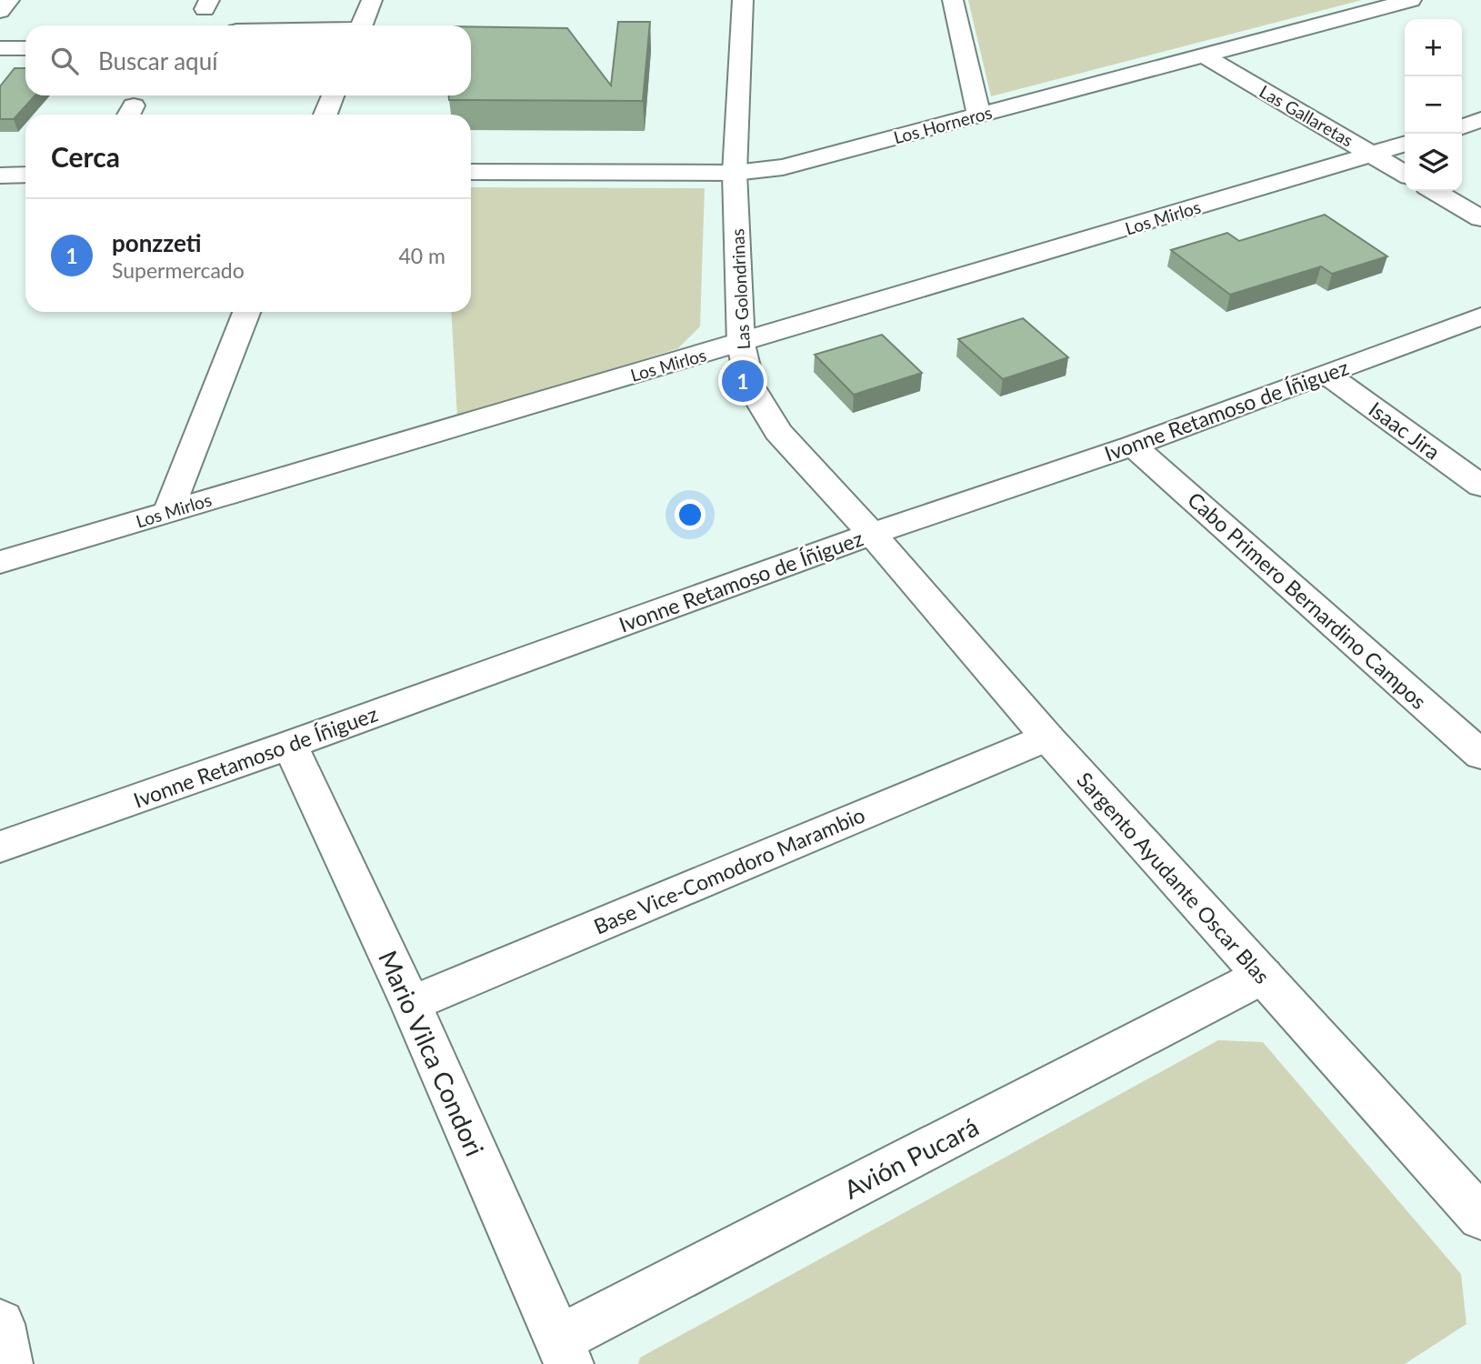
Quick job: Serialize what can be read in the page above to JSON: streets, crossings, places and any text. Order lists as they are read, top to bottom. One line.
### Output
{"streets":{"street":["Las Gallaretas","Los Horneros","Los Mirlos","Las Golondrinas","Ivonne Retamoso de Íñiguez","Isaac Jira","Cabo Primero Bernardino Campos","Base Vice-Comodoro Marambio","Sargento Ayudante Oscar Blas","Mario Vilca Condori","Avión Pucará"]},"crossings":[["Las Gallaretas","Los Horneros"],["Las Gallaretas","Los Mirlos"],["Los Horneros","Las Golondrinas"],["Los Mirlos","Las Golondrinas"],["Las Golondrinas","Ivonne Retamoso de Íñiguez"],["Las Golondrinas","Sargento Ayudante Oscar Blas"],["Ivonne Retamoso de Íñiguez","Isaac Jira"],["Ivonne Retamoso de Íñiguez","Cabo Primero Bernardino Campos"],["Ivonne Retamoso de Íñiguez","Sargento Ayudante Oscar Blas"],["Ivonne Retamoso de Íñiguez","Mario Vilca Condori"],["Base Vice-Comodoro Marambio","Sargento Ayudante Oscar Blas"],["Base Vice-Comodoro Marambio","Mario Vilca Condori"],["Sargento Ayudante Oscar Blas","Avión Pucará"],["Mario Vilca Condori","Avión Pucará"]],"page":{"map_buttons":["+","−"],"search":"Buscar aquí","heading":"Cerca","list":[{"mark":"1","name":"ponzzeti","note":"Supermercado","value":"40 m"}],"pins":"1"}}
